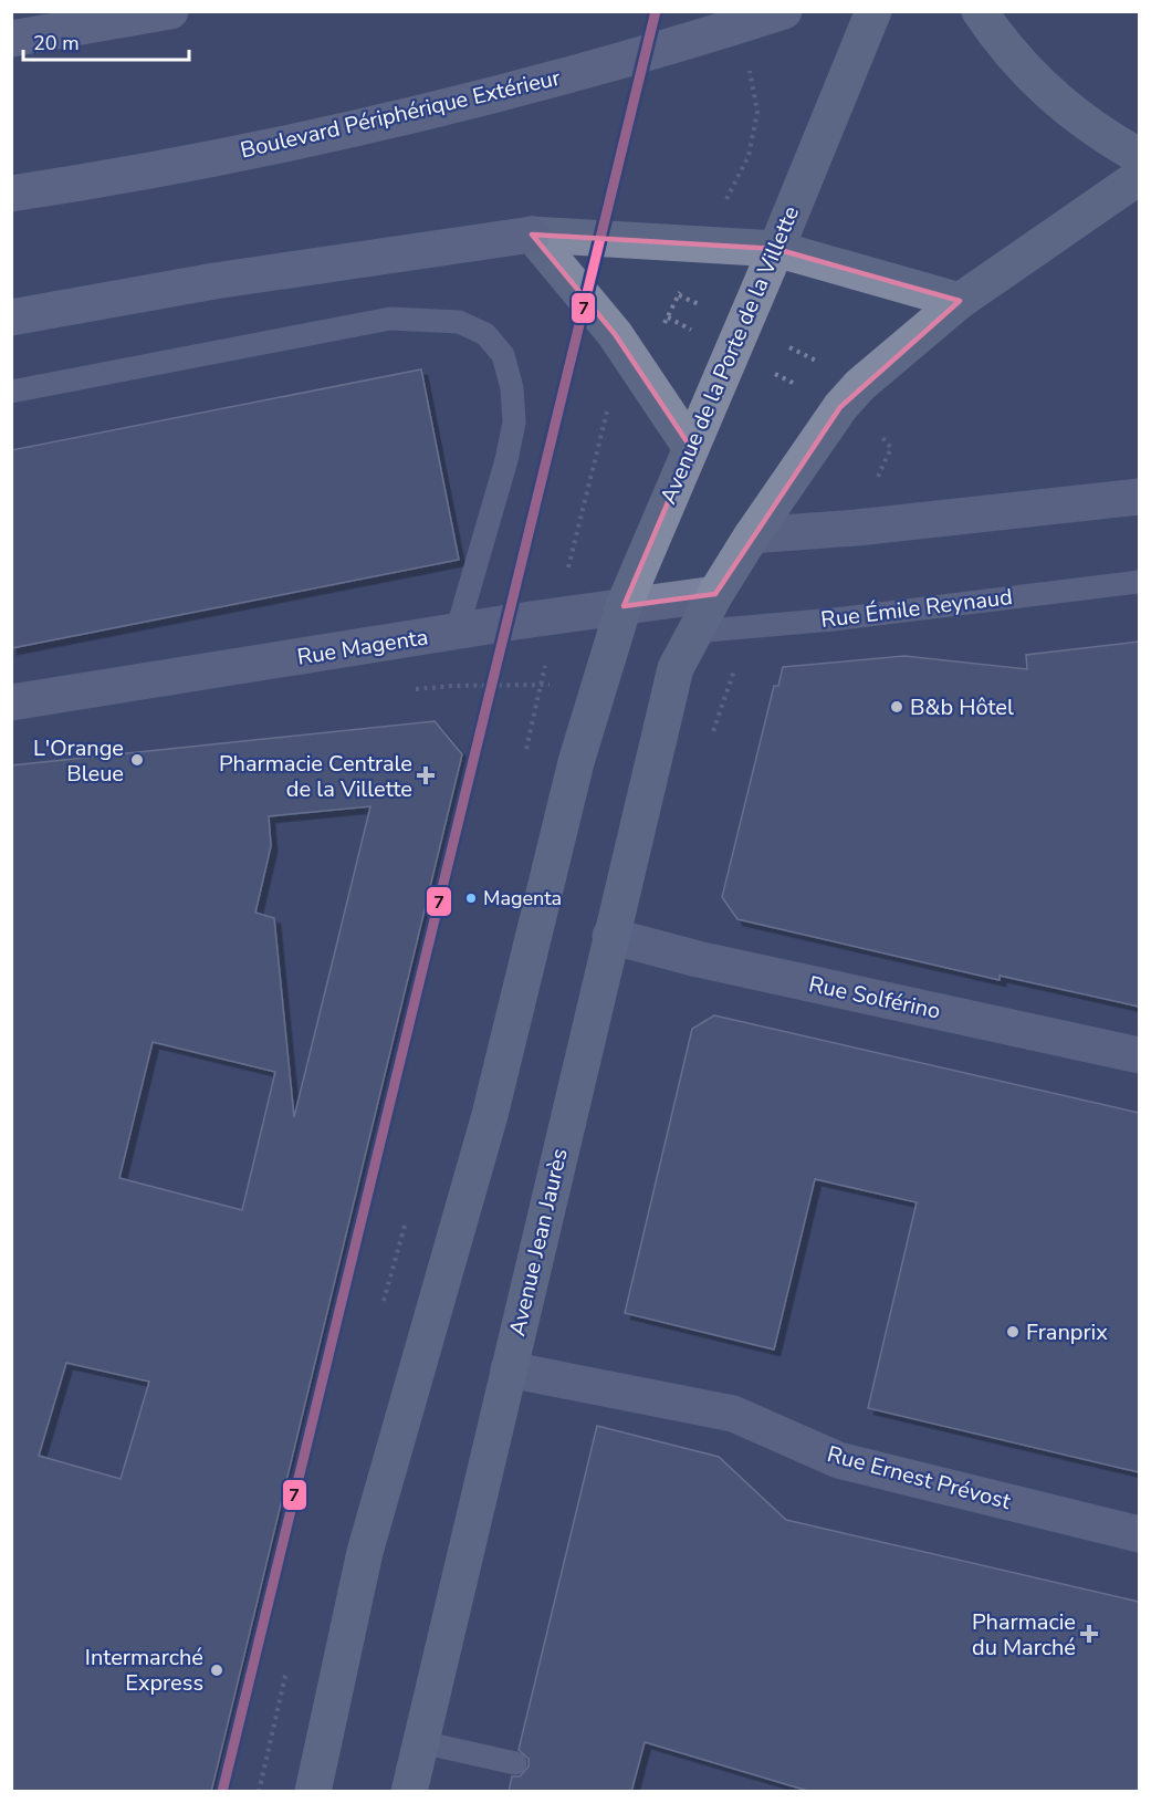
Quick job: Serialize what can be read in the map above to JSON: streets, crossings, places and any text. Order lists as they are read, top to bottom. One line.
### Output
{"streets":{"highway":["Boulevard Périphérique Extérieur"],"main road":["Avenue de la Porte de la Villette","Avenue Jean Jaurès"],"street":["Rue Magenta","Rue Solférino","Rue Ernest Prévost"],"lane":["Rue Émile Reynaud"]},"crossings":[["Avenue de la Porte de la Villette","Rue Magenta"],["Rue Émile Reynaud","Avenue Jean Jaurès"],["Rue Solférino","Avenue Jean Jaurès"],["Avenue Jean Jaurès","Rue Ernest Prévost"]],"places":{"other":["B&b Hôtel","L'Orange Bleue","Magenta","Franprix","Intermarché Express"],"health":["Pharmacie Centrale de la Villette","Pharmacie du Marché"]},"lines":["transit line 7"],"scale_bar":"20 m"}
